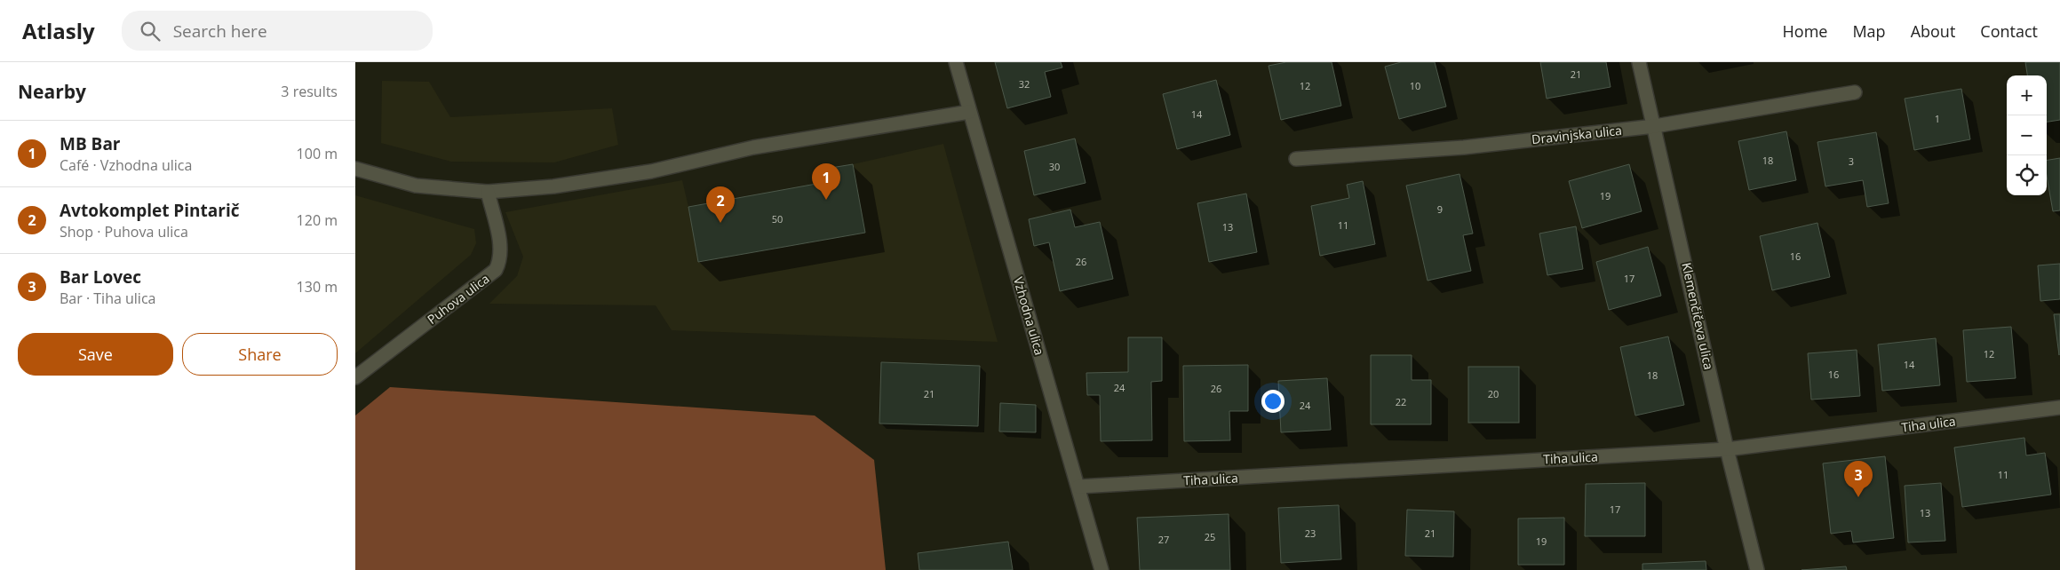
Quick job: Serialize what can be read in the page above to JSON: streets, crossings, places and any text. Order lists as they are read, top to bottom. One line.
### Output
{"streets":{"street":["Dravinjska ulica","Puhova ulica","Vzhodna ulica","Klemenčičeva ulica","Tiha ulica"]},"crossings":[["Dravinjska ulica","Klemenčičeva ulica"],["Vzhodna ulica","Tiha ulica"],["Klemenčičeva ulica","Tiha ulica"]],"house_numbers":["21","32","12","10","14","1","18","3","30","19","9","50","11","13","16","26","17","12","14","16","18","24","26","21","20","22","24","11","17","13","23","21","25","27","19"],"page":{"header":"Atlasly","search":"Search here","nav":["Home","Map","About","Contact"],"heading":["Nearby","3 results"],"map_buttons":["+","−"],"list":[{"mark":"1","name":"MB Bar","note":"Café · Vzhodna ulica","value":"100 m"},{"mark":"2","name":"Avtokomplet Pintarič","note":"Shop · Puhova ulica","value":"120 m"},{"mark":"3","name":"Bar Lovec","note":"Bar · Tiha ulica","value":"130 m"}],"pins":["1","2","3"],"buttons":["Save","Share"]}}
